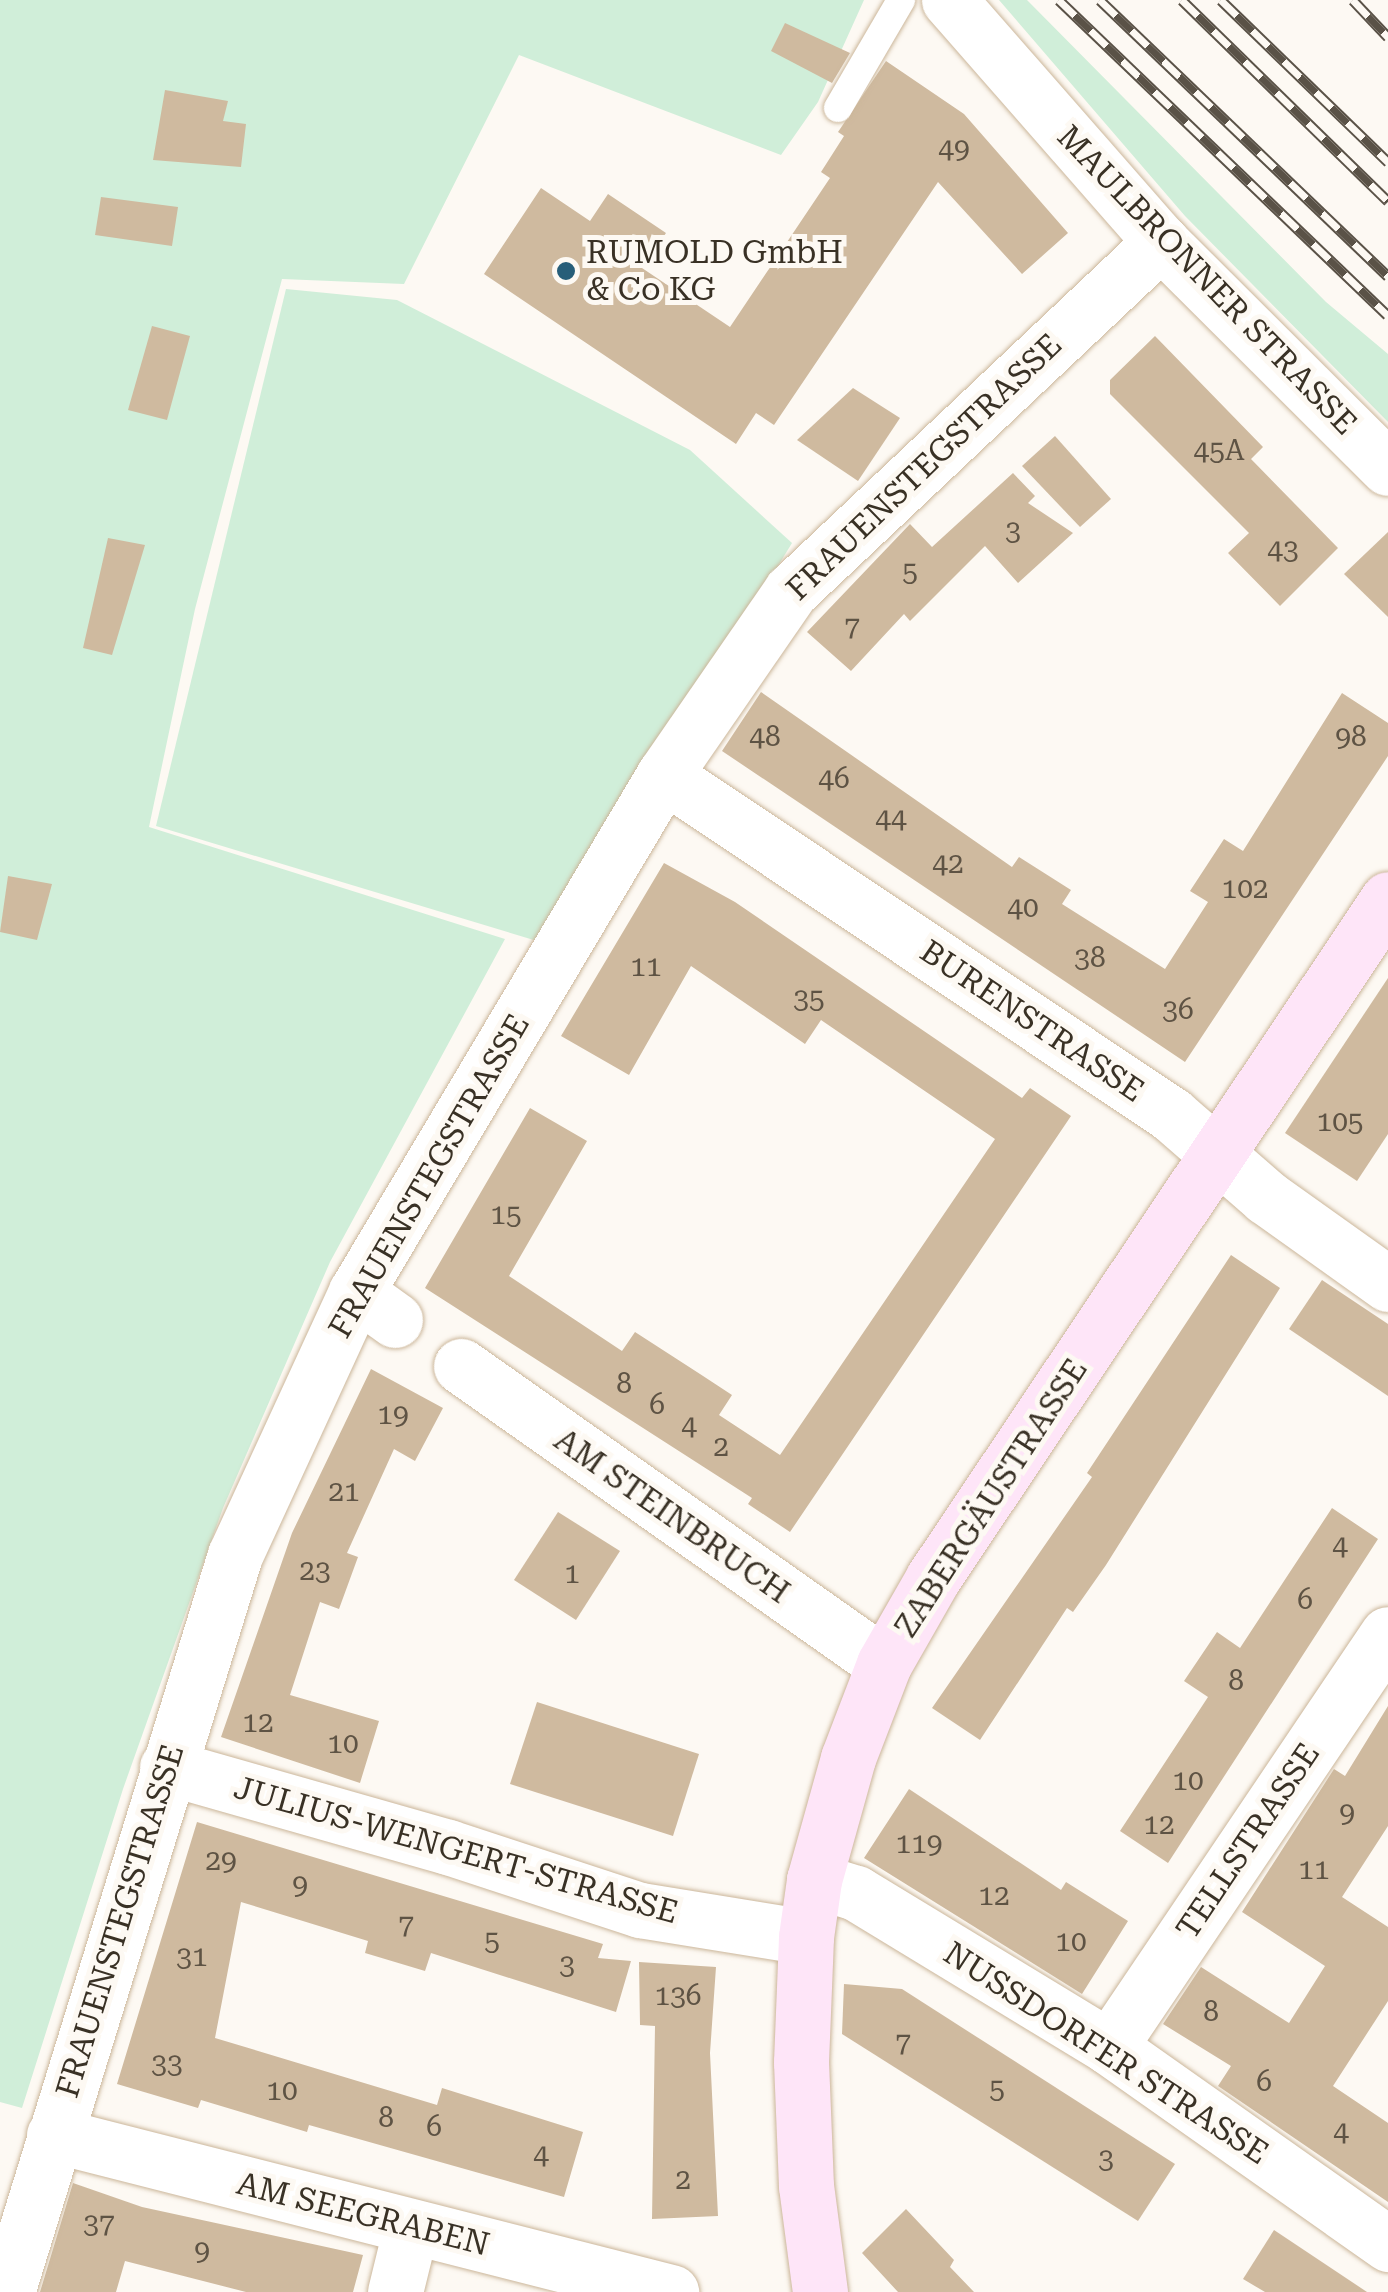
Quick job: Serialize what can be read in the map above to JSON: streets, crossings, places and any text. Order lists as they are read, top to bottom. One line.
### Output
{"streets":{"main road":["ZABERGÄUSTRASSE"],"street":["MAULBRONNER STRASSE","FRAUENSTEGSTRASSE","BURENSTRASSE","AM STEINBRUCH","TELLSTRASSE","JULIUS-WENGERT-STRASSE","NUSSDORFER STRASSE","AM SEEGRABEN"]},"crossings":[["MAULBRONNER STRASSE","FRAUENSTEGSTRASSE"],["FRAUENSTEGSTRASSE","BURENSTRASSE"],["FRAUENSTEGSTRASSE","JULIUS-WENGERT-STRASSE"],["FRAUENSTEGSTRASSE","AM SEEGRABEN"],["BURENSTRASSE","ZABERGÄUSTRASSE"],["ZABERGÄUSTRASSE","AM STEINBRUCH"],["ZABERGÄUSTRASSE","JULIUS-WENGERT-STRASSE"],["ZABERGÄUSTRASSE","NUSSDORFER STRASSE"],["TELLSTRASSE","NUSSDORFER STRASSE"]],"places":["RUMOLD GmbH & Co KG"],"house_numbers":["49","45A","3","43","5","7","48","98","46","44","42","102","40","38","11","35","36","105","15","8","6","19","4","2","21","4","23","1","6","8","12","10","10","9","12","119","29","11","9","12","7","5","10","31","3","136","8","7","33","6","5","10","8","6","4","4","3","2","37","9"]}
